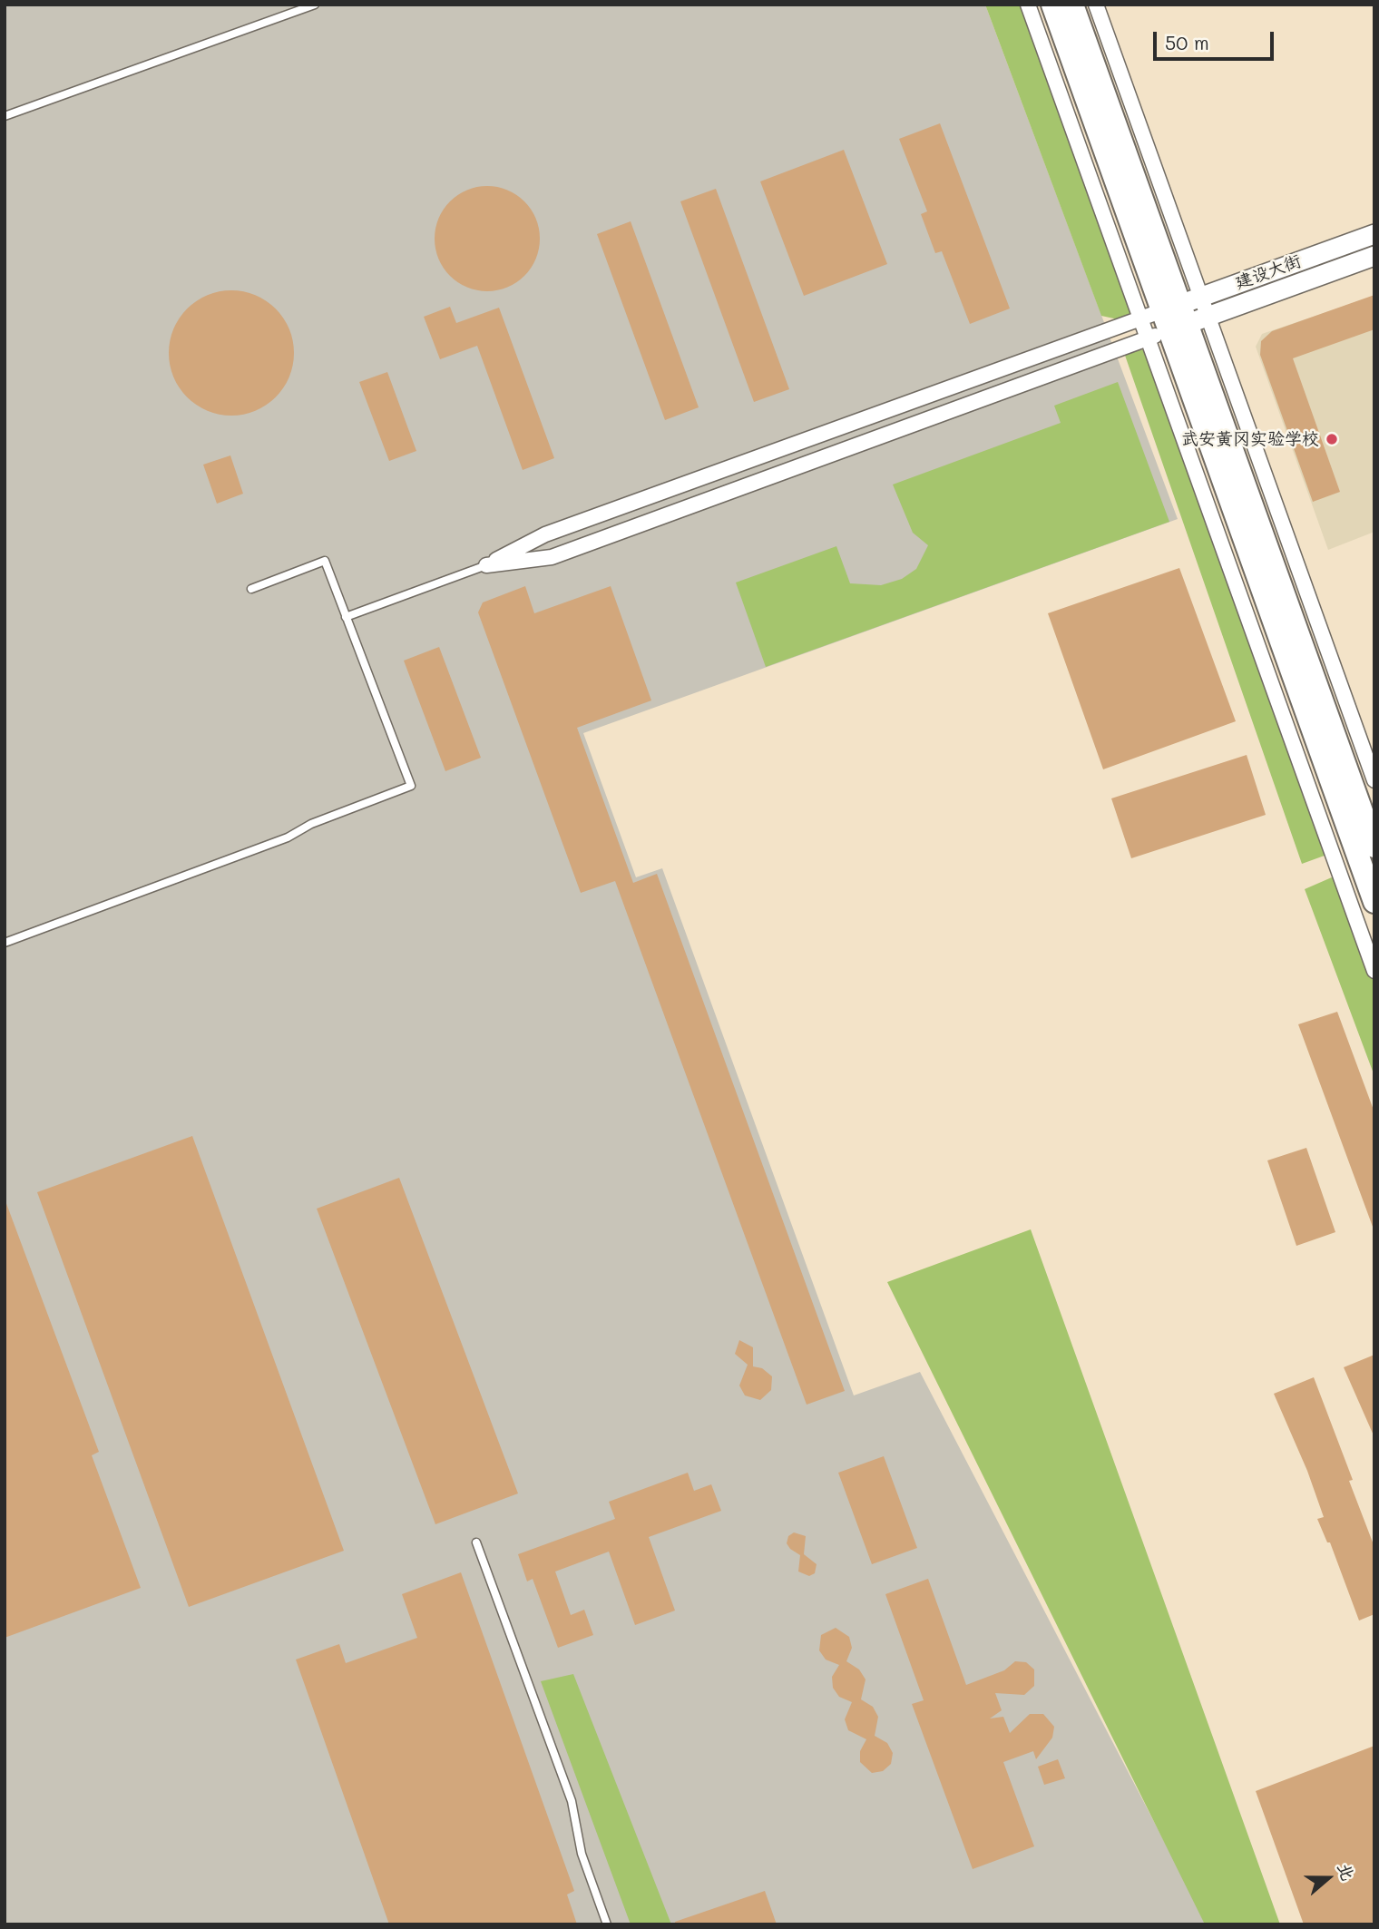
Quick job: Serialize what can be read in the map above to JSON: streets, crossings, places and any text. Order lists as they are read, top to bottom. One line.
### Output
{"streets":{"main road":["建设大街"]},"places":["武安黄冈实验学校"],"scale_bar":"50 m","north":"right"}
